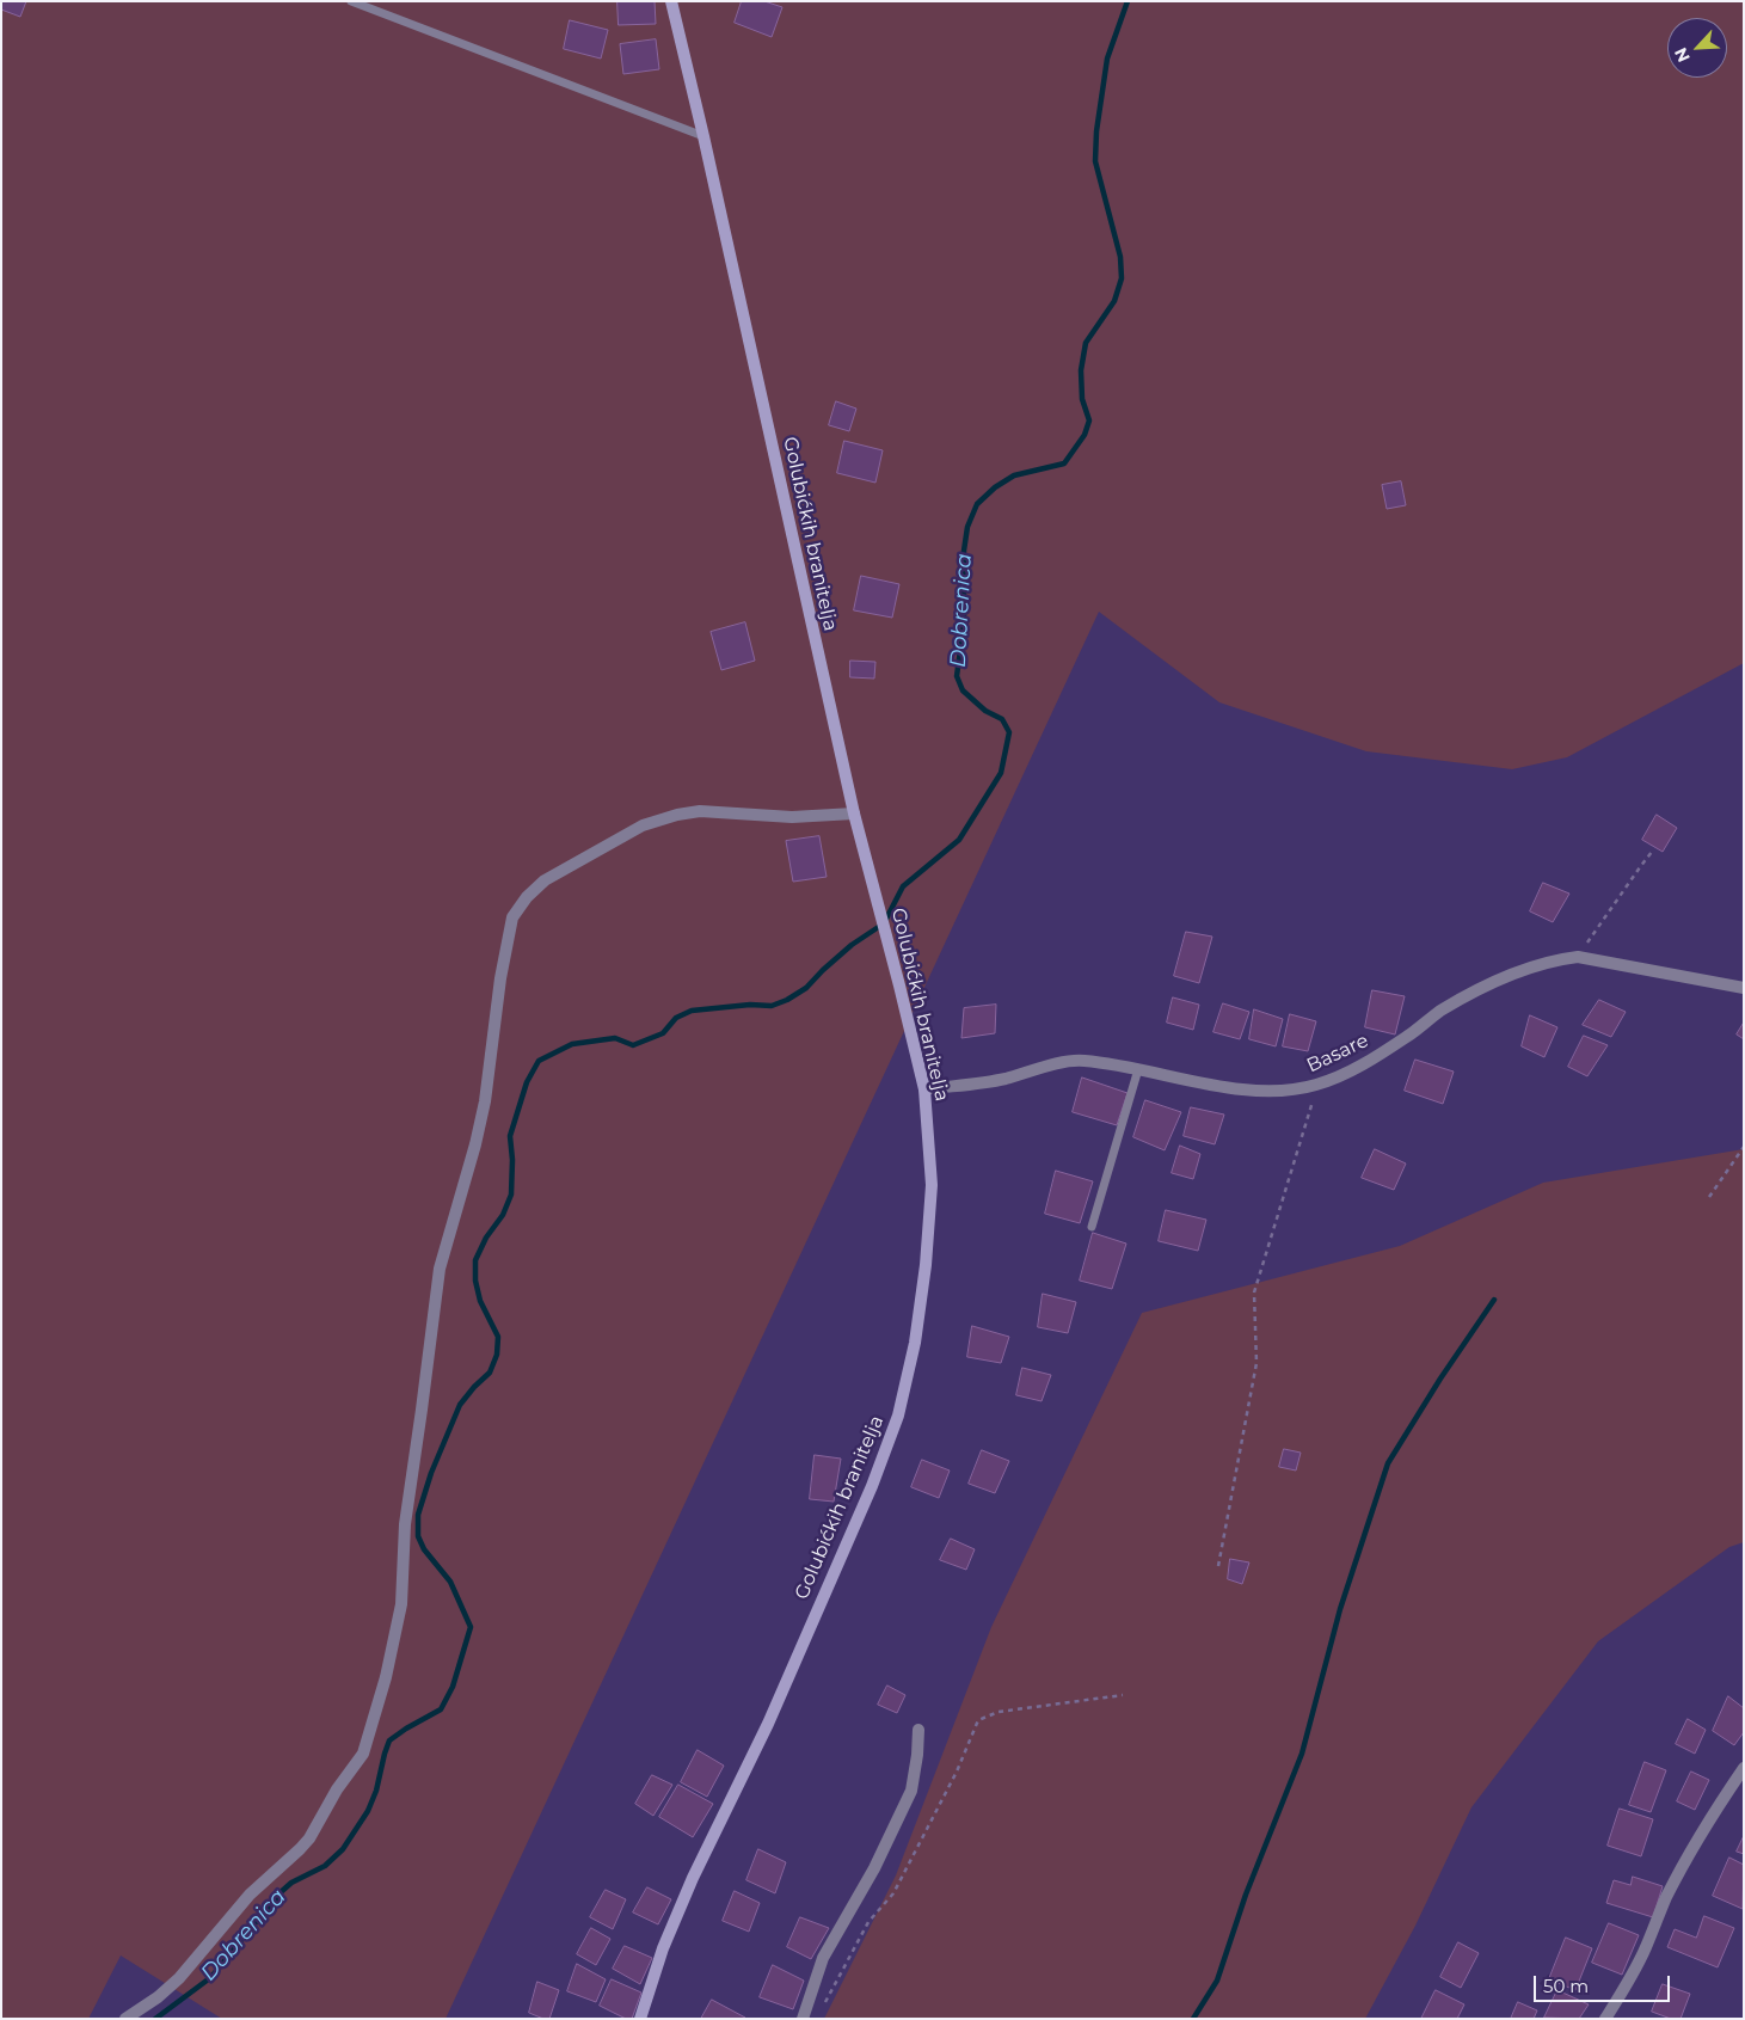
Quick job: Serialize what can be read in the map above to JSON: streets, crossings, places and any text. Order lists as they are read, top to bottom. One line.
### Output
{"streets":{"street":["Golubićkih branitelja","Basare"]},"crossings":[["Golubićkih branitelja","Basare"]],"water":["Dobrenica"],"scale_bar":"50 m","north":"bottom left"}
